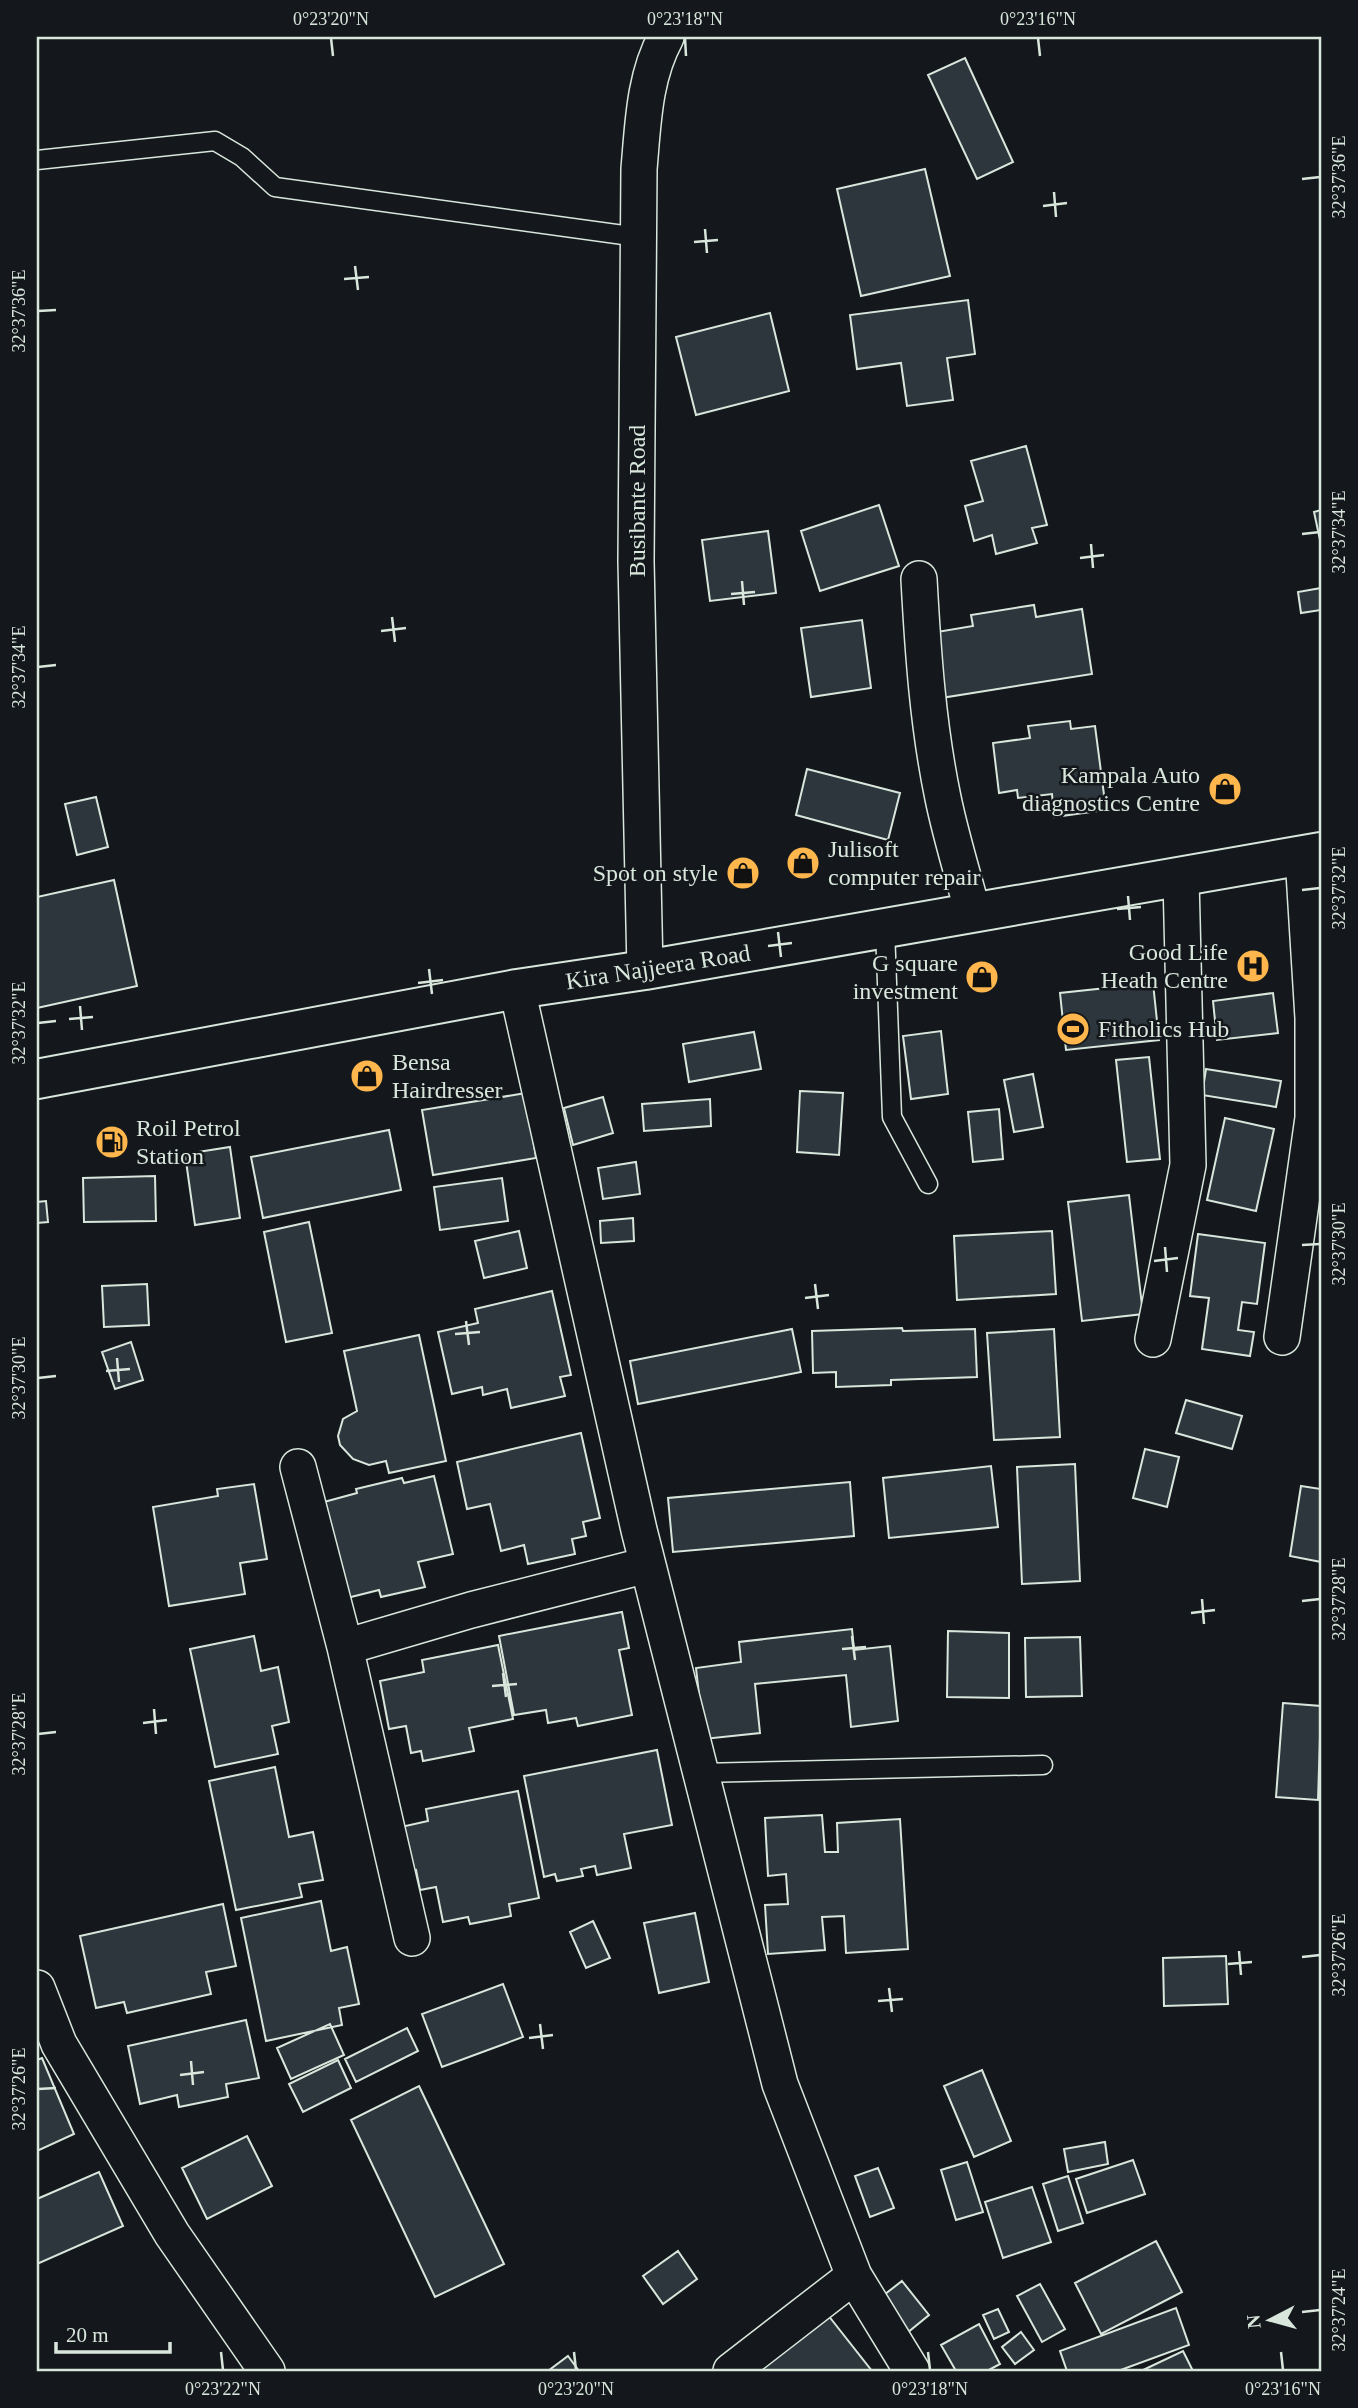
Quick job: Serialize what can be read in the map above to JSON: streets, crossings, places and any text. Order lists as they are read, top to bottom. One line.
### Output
{"streets":{"main road":["Kira Najjeera Road"],"street":["Busibante Road"]},"crossings":[["Busibante Road","Kira Najjeera Road"]],"places":{"shop":["Kampala Auto diagnostics Centre","Julisoft computer repair","Spot on style","G square investment","Bensa Hairdresser"],"hospital":["Good Life Heath Centre"],"sports":["Fitholics Hub"],"fuel station":["Roil Petrol Station"]},"scale_bar":"20 m","north":"left","coordinates":["0°23'20\"N","0°23'18\"N","0°23'16\"N","32°37'36\"E","32°37'34\"E","32°37'32\"E","32°37'30\"E","32°37'28\"E","32°37'26\"E","32°37'24\"E","0°23'22\"N"]}
